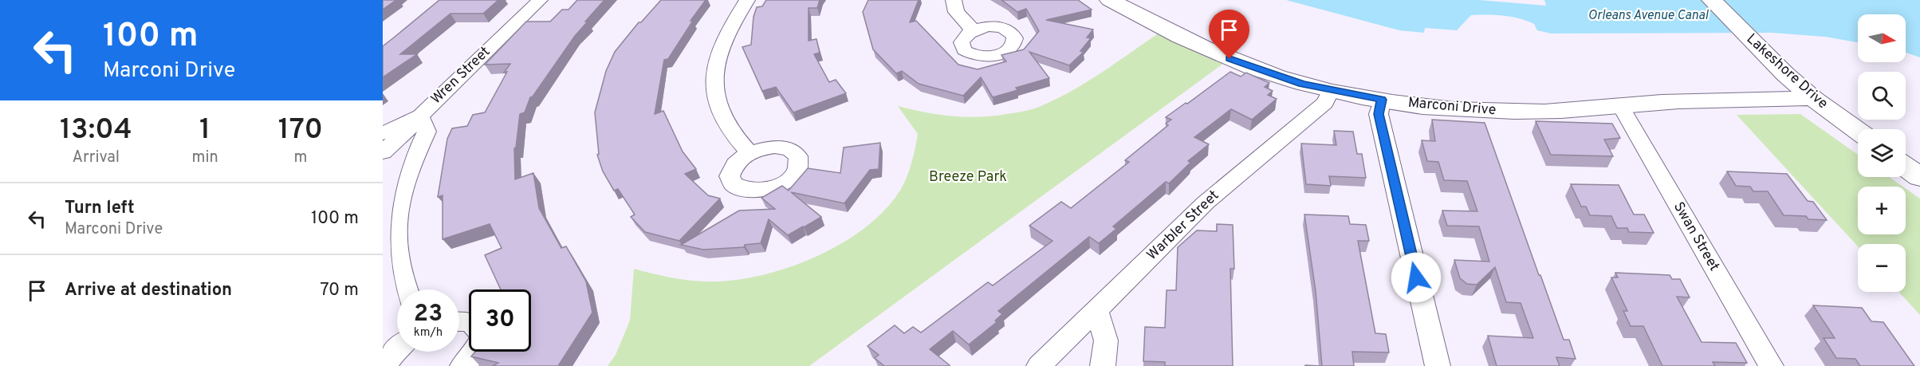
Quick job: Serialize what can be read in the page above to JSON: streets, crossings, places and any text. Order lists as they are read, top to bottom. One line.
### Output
{"streets":{"street":["Lakeshore Drive","Wren Street","Marconi Drive","Warbler Street","Swan Street"]},"crossings":[["Lakeshore Drive","Marconi Drive"],["Marconi Drive","Warbler Street"],["Marconi Drive","Swan Street"]],"water":["Orleans Avenue Canal"],"parks":["Breeze Park"],"north":"right","page":{"turn":["100 m","Marconi Drive"],"map_buttons":["+","−"],"eta":["13:04","Arrival","1","min","170","m"],"list":[{"name":"Turn left","note":"Marconi Drive","value":"100 m"},{"name":"Arrive at destination","value":"70 m"}],"speed":"23 km/h","limit":"30"}}
